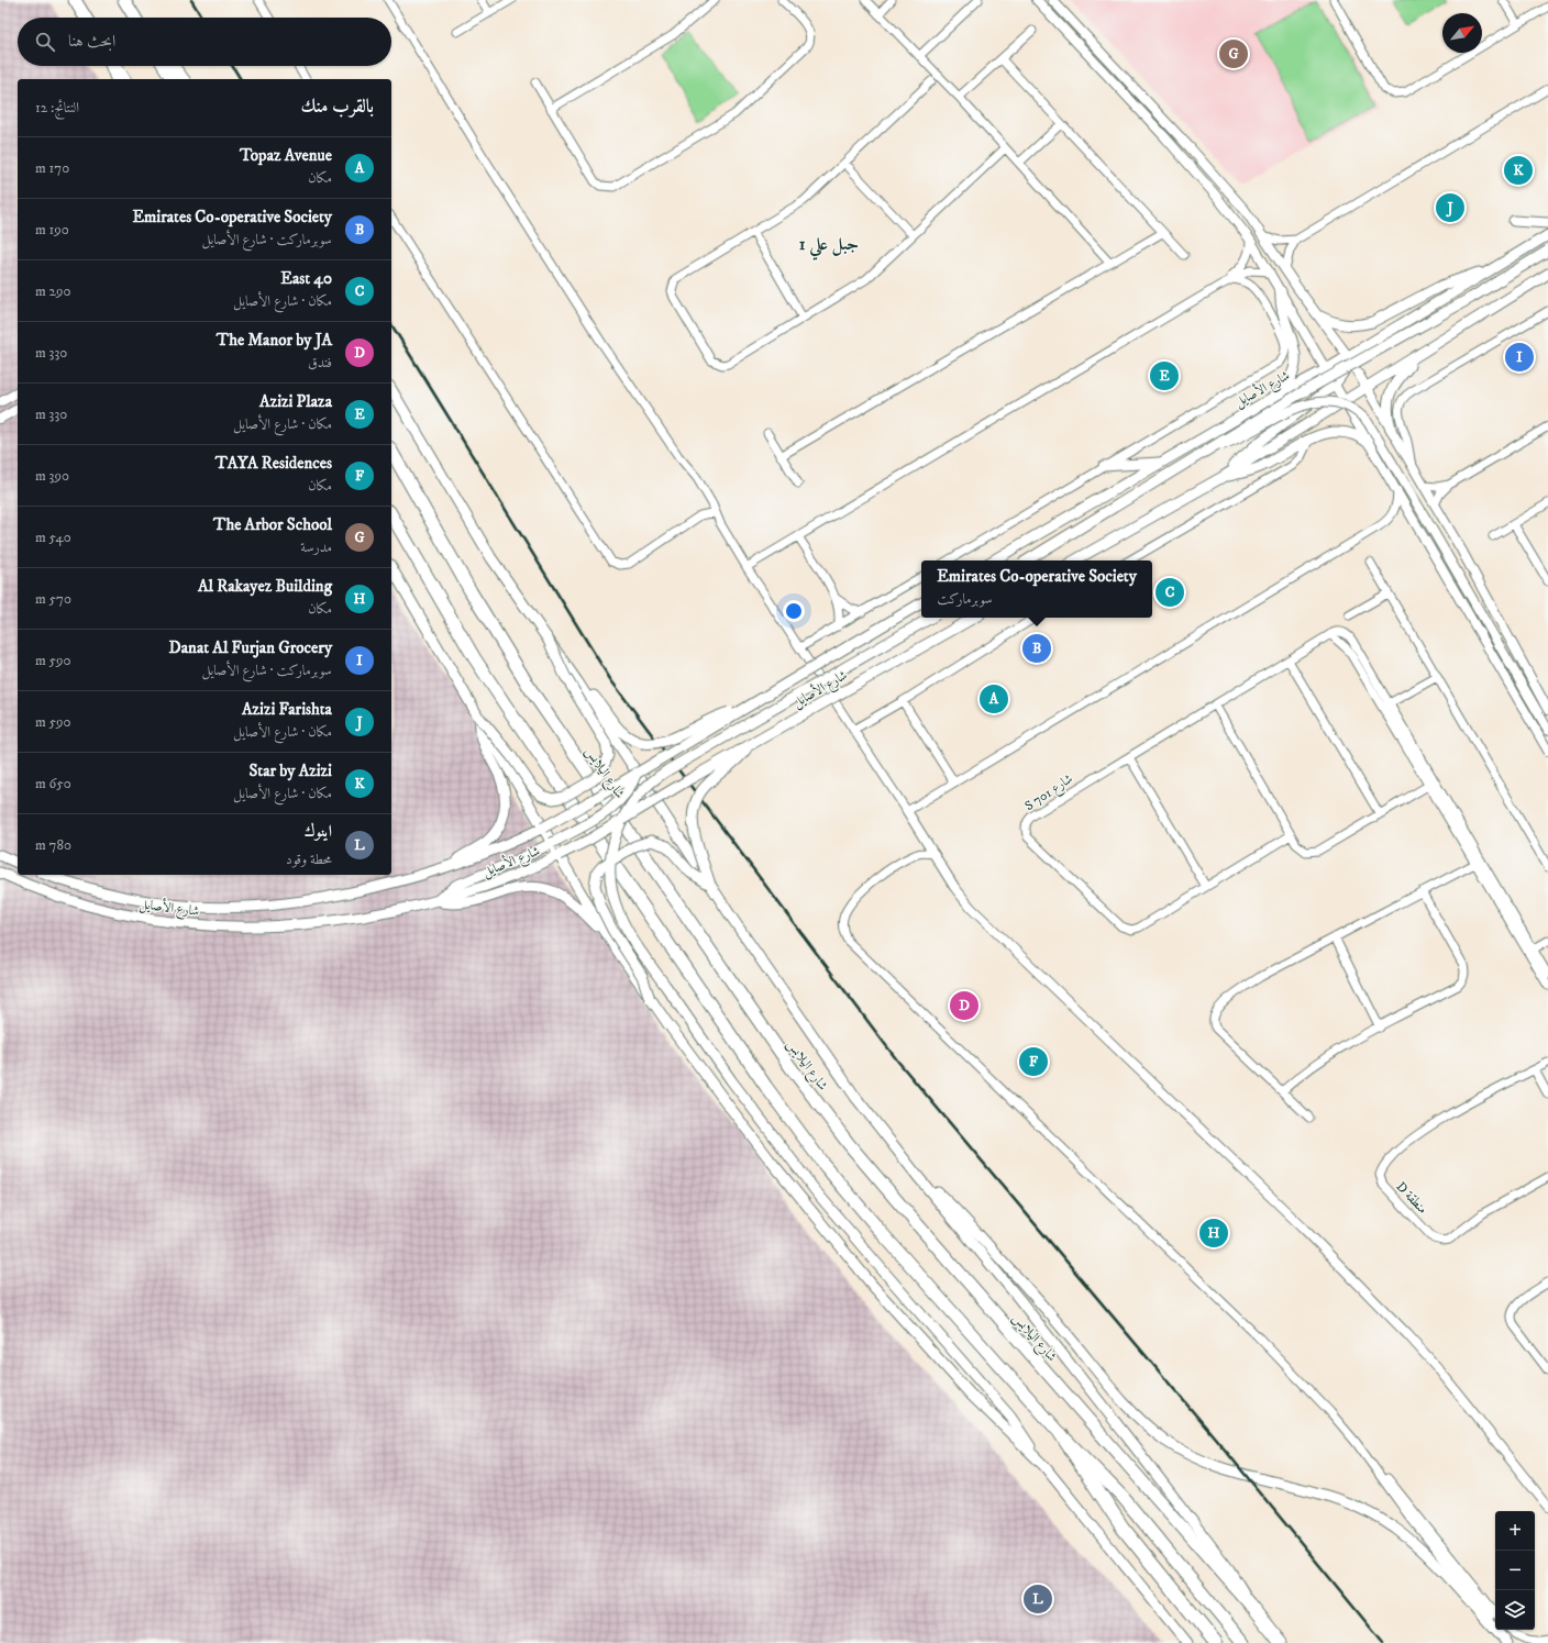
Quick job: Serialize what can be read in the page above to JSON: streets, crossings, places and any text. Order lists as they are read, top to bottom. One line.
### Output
{"streets":{"highway":["شارع اليلايس"],"main road":["شارع الأصايل"],"street":["S 701 شارع","D منطقة"]},"districts":["جبل علي 1"],"north":"top right","page":{"search":"ابحث هنا","pins":["G","K","J","I","E","C","B","A","D","F","H","L"],"heading":["بالقرب منك","النتائج: 12"],"list":[{"mark":"A","name":"Topaz Avenue","note":"مكان","value":"170 m"},{"mark":"B","name":"Emirates Co-operative Society","note":"سوبرماركت · شارع الأصايل","value":"190 m"},{"mark":"C","name":"East 40","note":"مكان · شارع الأصايل","value":"290 m"},{"mark":"D","name":"The Manor by JA","note":"فندق","value":"330 m"},{"mark":"E","name":"Azizi Plaza","note":"مكان · شارع الأصايل","value":"330 m"},{"mark":"F","name":"TAYA Residences","note":"مكان","value":"390 m"},{"mark":"G","name":"The Arbor School","note":"مدرسة","value":"540 m"},{"mark":"H","name":"Al Rakayez Building","note":"مكان","value":"570 m"},{"mark":"I","name":"Danat Al Furjan Grocery","note":"سوبرماركت · شارع الأصايل","value":"590 m"},{"mark":"J","name":"Azizi Farishta","note":"مكان · شارع الأصايل","value":"590 m"},{"mark":"K","name":"Star by Azizi","note":"مكان · شارع الأصايل","value":"650 m"},{"mark":"L","name":"اينوك","note":"محطة وقود","value":"780 m"}],"popup":["Emirates Co-operative Society","سوبرماركت"],"map_buttons":["+","−"]}}
